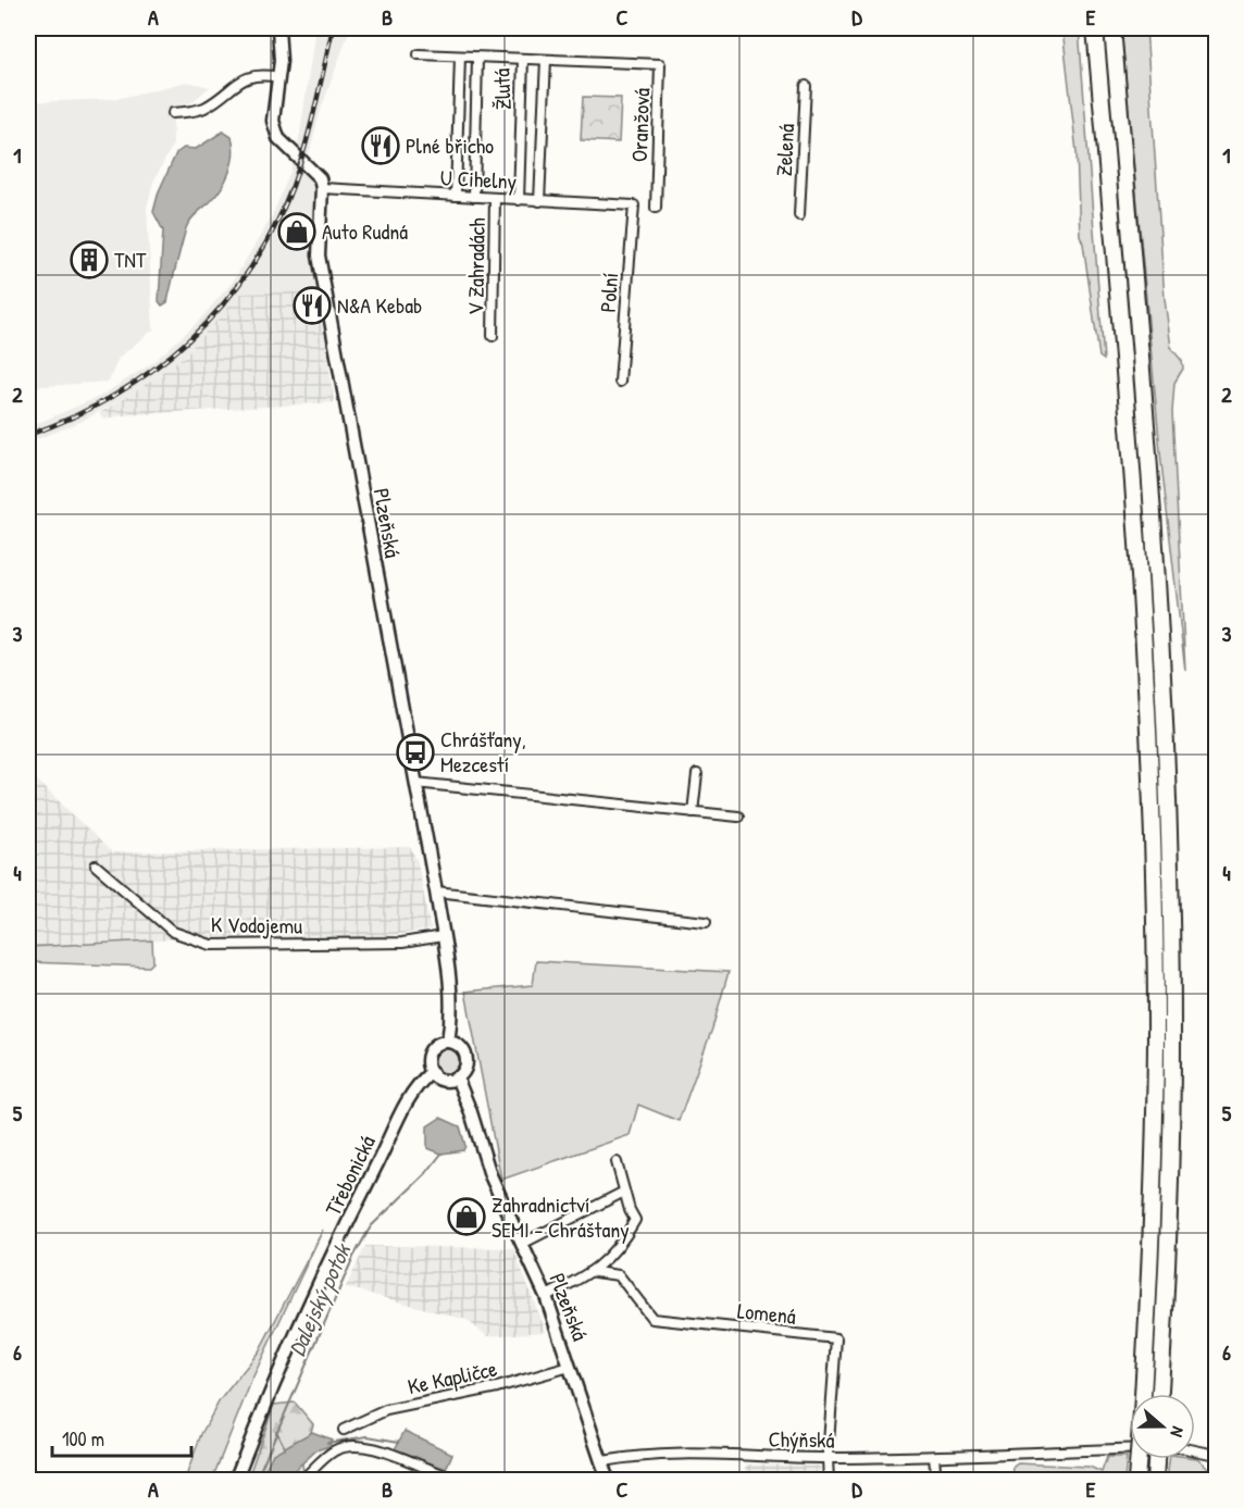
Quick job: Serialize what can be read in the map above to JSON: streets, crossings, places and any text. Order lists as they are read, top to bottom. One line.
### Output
{"streets":{"main road":["Plzeňská","Třebonická"],"street":["Žlutá","Oranžová","Zelená","U Cihelny","V Zahradách","Polní","K Vodojemu","Lomená","Ke Kapličce","Chýňská"]},"crossings":[["Žlutá","U Cihelny"],["U Cihelny","V Zahradách"],["U Cihelny","Polní"],["U Cihelny","Plzeňská"],["Plzeňská","K Vodojemu"],["Plzeňská","Třebonická"],["Plzeňská","Ke Kapličce"],["Plzeňská","Chýňská"],["Lomená","Chýňská"]],"water":["Dalejský potok"],"places":{"restaurant":["Plné břicho","N&A Kebab"],"shop":["Auto Rudná","Zahradnictví SEMI - Chráštany"],"building":["TNT"],"bus stop":["Chrášťany, Mezcestí"]},"scale_bar":"100 m","north":"right","grid":{"columns":["A","B","C","D","E"],"rows":["1","2","3","4","5","6"]}}
